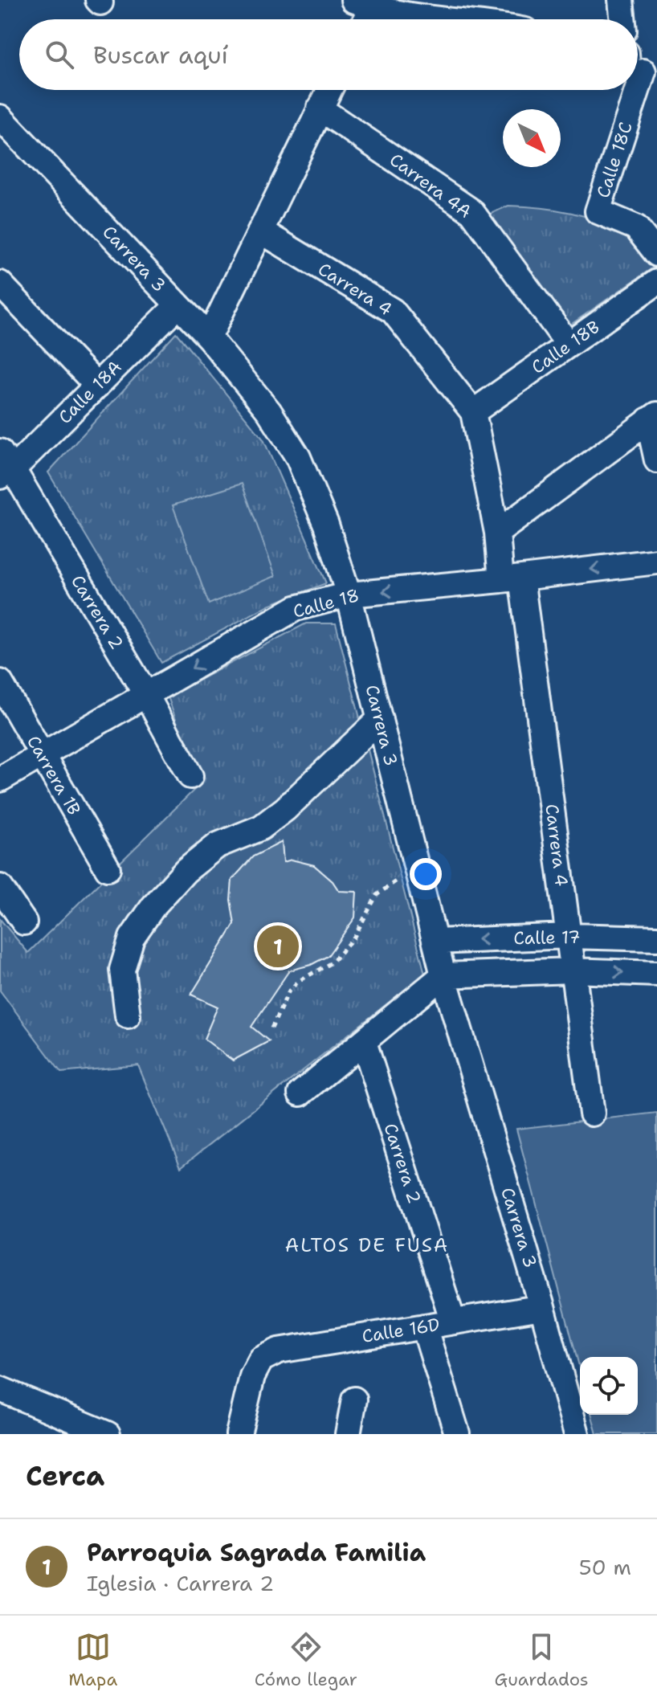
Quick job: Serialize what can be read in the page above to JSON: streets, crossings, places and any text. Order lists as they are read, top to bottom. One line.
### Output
{"streets":{"street":["Calle 18C","Carrera 4A","Carrera 3","Carrera 4","Calle 18B","Calle 18A","Calle 18","Carrera 2","Carrera 1B","Calle 17","Calle 16D"]},"crossings":[["Carrera 4A","Calle 18B"],["Carrera 3","Calle 18A"],["Carrera 3","Calle 18"],["Carrera 3","Calle 17"],["Carrera 3","Calle 16D"],["Carrera 4","Calle 18B"],["Carrera 4","Calle 18"],["Carrera 4","Calle 17"],["Calle 18A","Carrera 2"],["Calle 18","Carrera 2"],["Calle 18","Carrera 1B"],["Carrera 2","Calle 16D"]],"districts":["ALTOS DE FUSA"],"north":"bottom right","page":{"search":"Buscar aquí","pins":"1","heading":"Cerca","list":[{"mark":"1","name":"Parroquia Sagrada Familia","note":"Iglesia · Carrera 2","value":"50 m"}],"nav":["Mapa","Cómo llegar","Guardados"]}}
